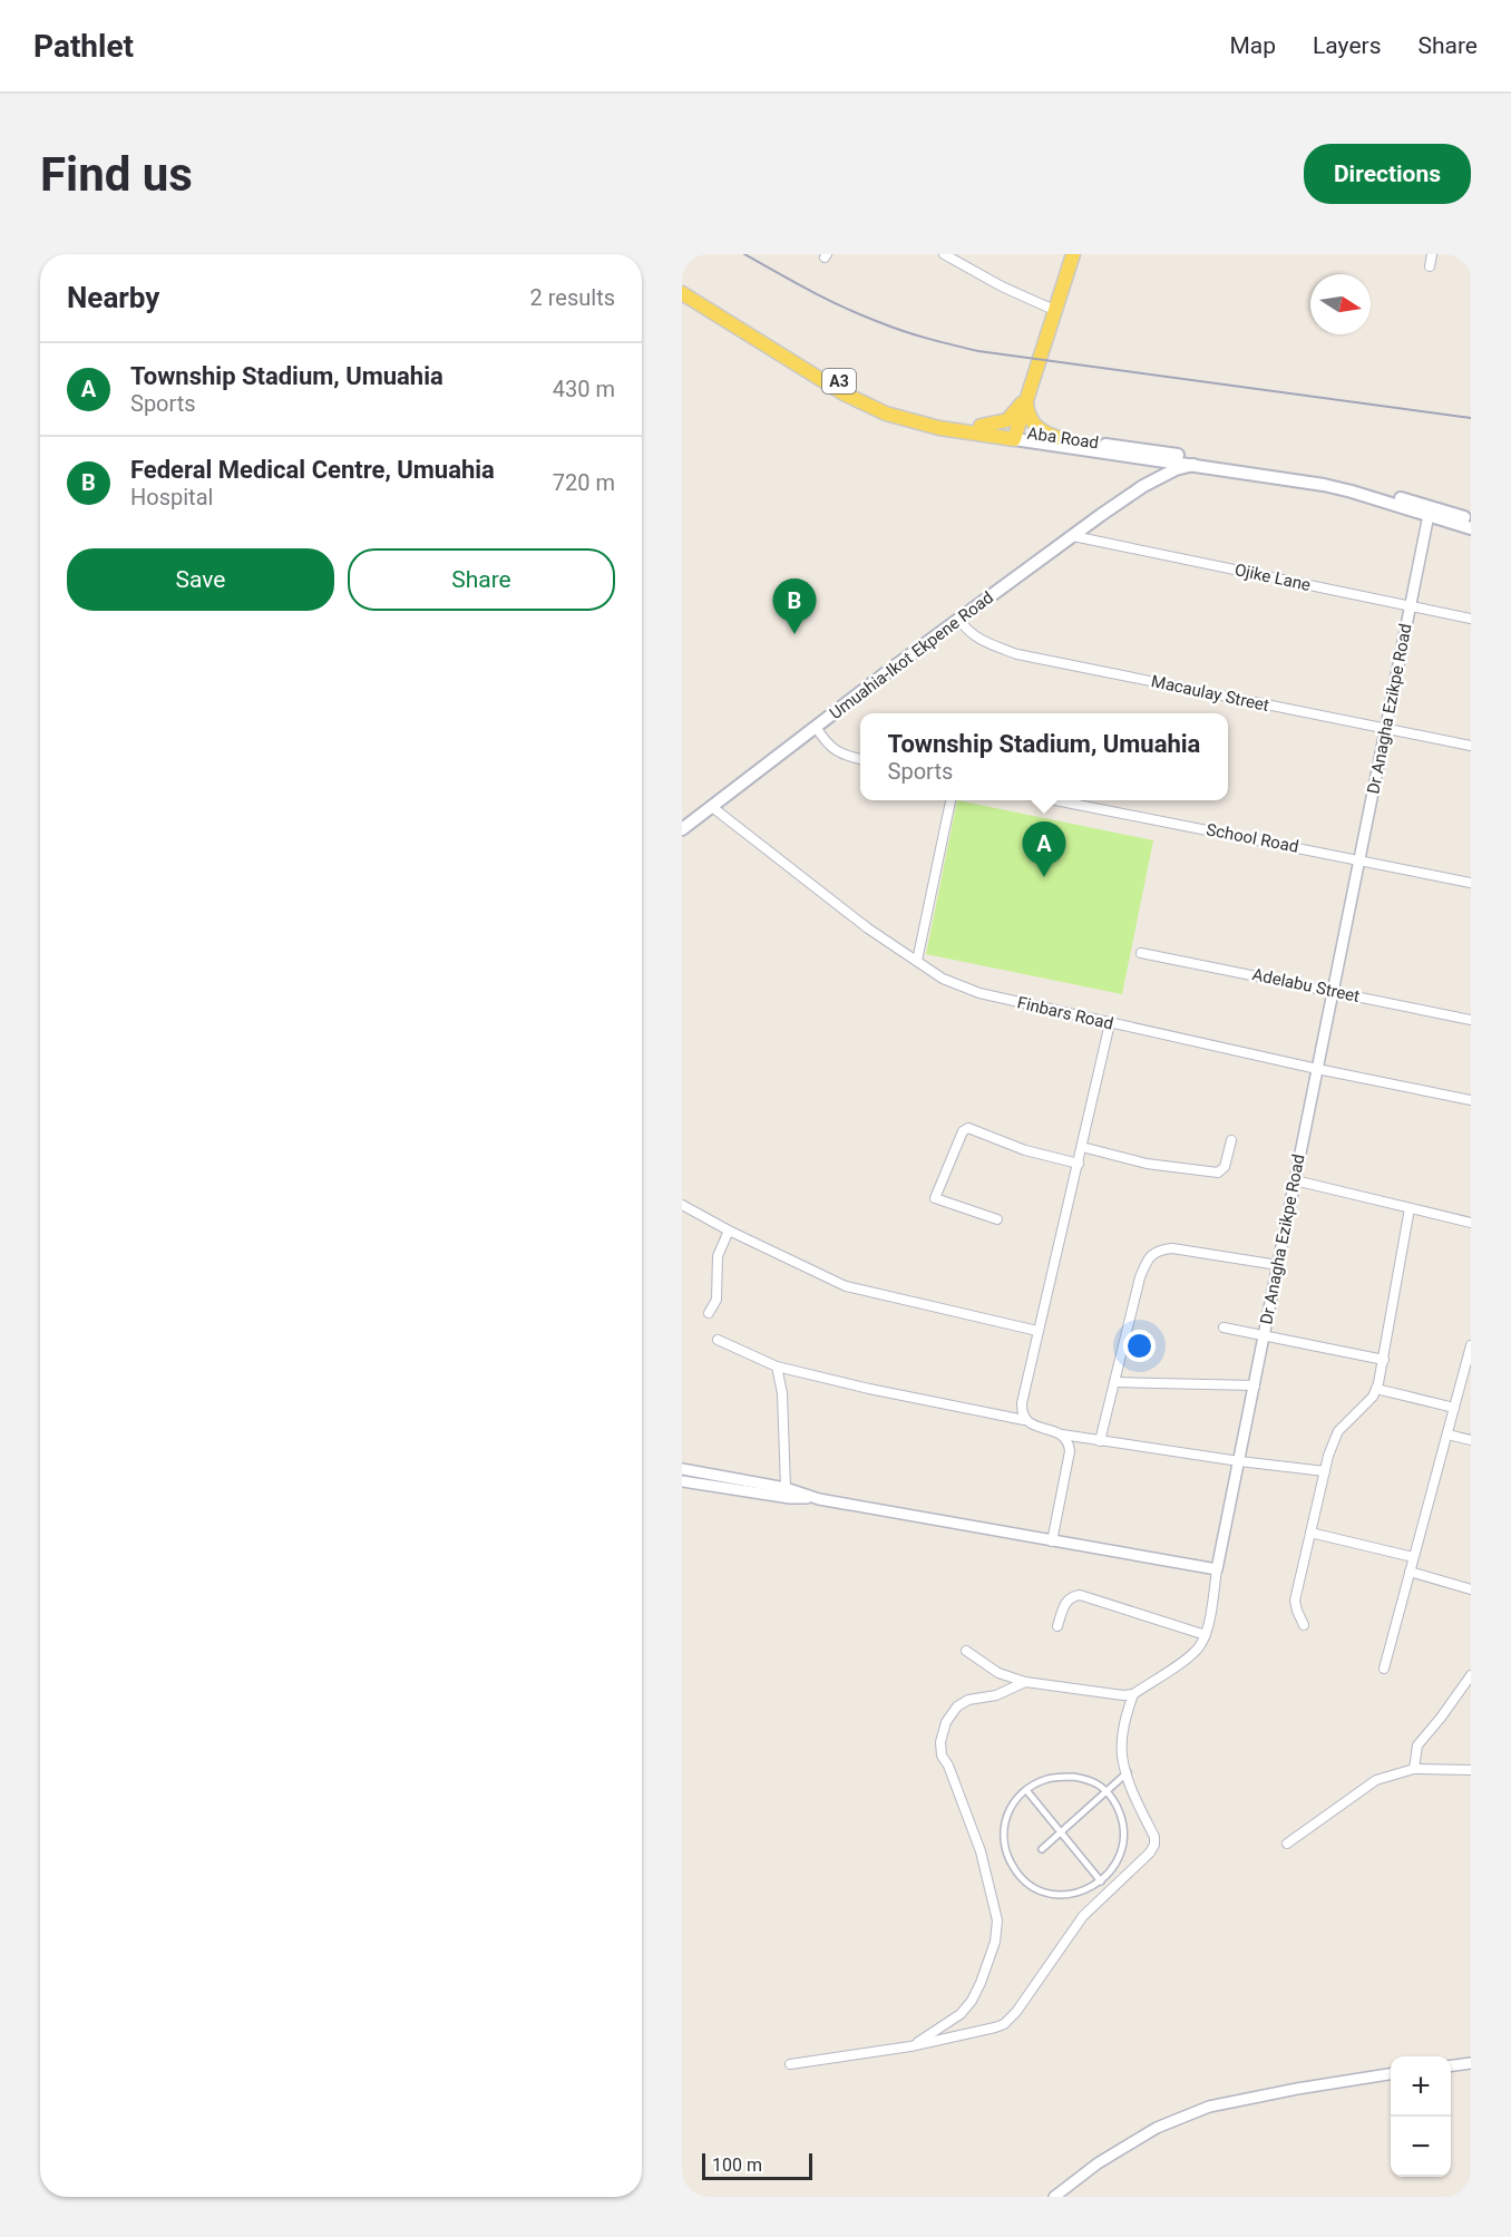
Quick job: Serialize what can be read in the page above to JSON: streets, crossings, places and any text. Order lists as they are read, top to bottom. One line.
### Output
{"streets":{"main road":["A3","Aba Road","Umuahia-Ikot Ekpene Road"],"street":["Ojike Lane","Macaulay Street","Dr Anagha Ezikpe Road","School Road","Adelabu Street","Finbars Road"]},"crossings":[["Aba Road","Dr Anagha Ezikpe Road"],["Ojike Lane","Umuahia-Ikot Ekpene Road"],["Ojike Lane","Dr Anagha Ezikpe Road"],["Umuahia-Ikot Ekpene Road","Macaulay Street"],["Umuahia-Ikot Ekpene Road","Finbars Road"],["Macaulay Street","Dr Anagha Ezikpe Road"],["Dr Anagha Ezikpe Road","School Road"],["Dr Anagha Ezikpe Road","Adelabu Street"],["Dr Anagha Ezikpe Road","Finbars Road"]],"scale_bar":"100 m","north":"right","page":{"header":"Pathlet","nav":["Map","Layers","Share"],"buttons":["Directions",["Save","Share"]],"title":"Find us","heading":["Nearby","2 results"],"list":[{"mark":"A","name":"Township Stadium, Umuahia","note":"Sports","value":"430 m"},{"mark":"B","name":"Federal Medical Centre, Umuahia","note":"Hospital","value":"720 m"}],"pins":["B","A"],"popup":["Township Stadium, Umuahia","Sports"],"map_buttons":["+","−"],"scale":"100 m"}}
